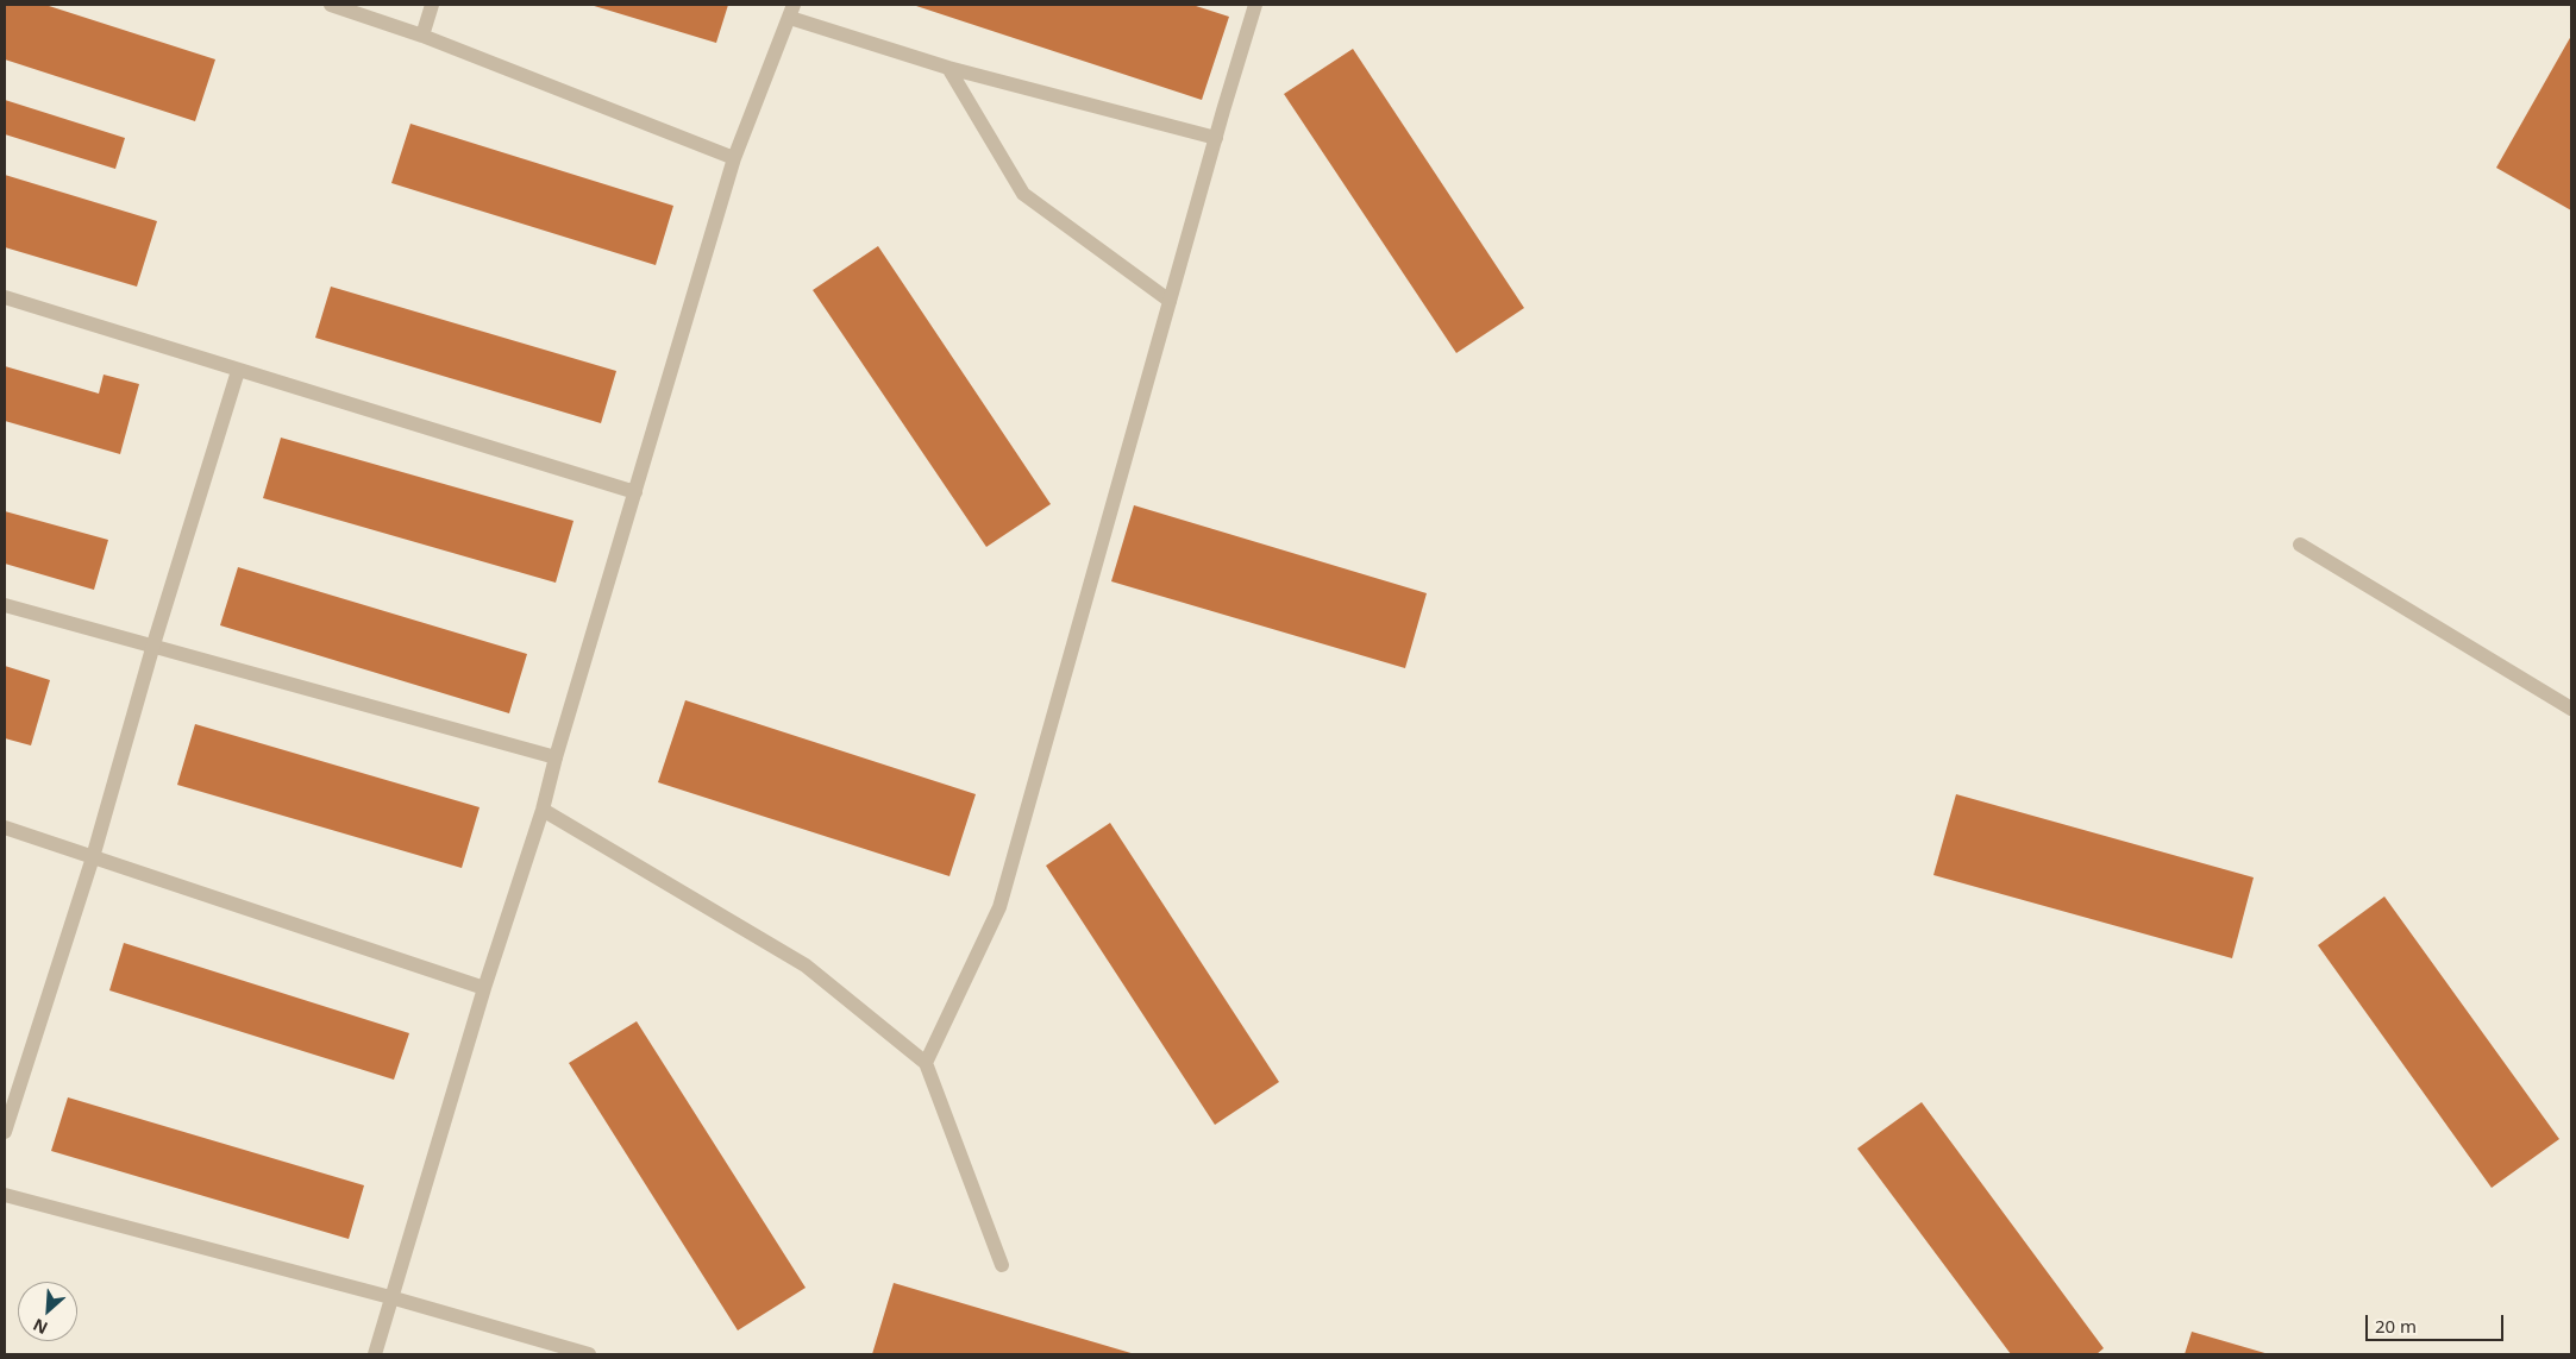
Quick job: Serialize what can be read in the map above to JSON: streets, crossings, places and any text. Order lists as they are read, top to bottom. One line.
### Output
{"scale_bar":"20 m","north":"bottom left"}
